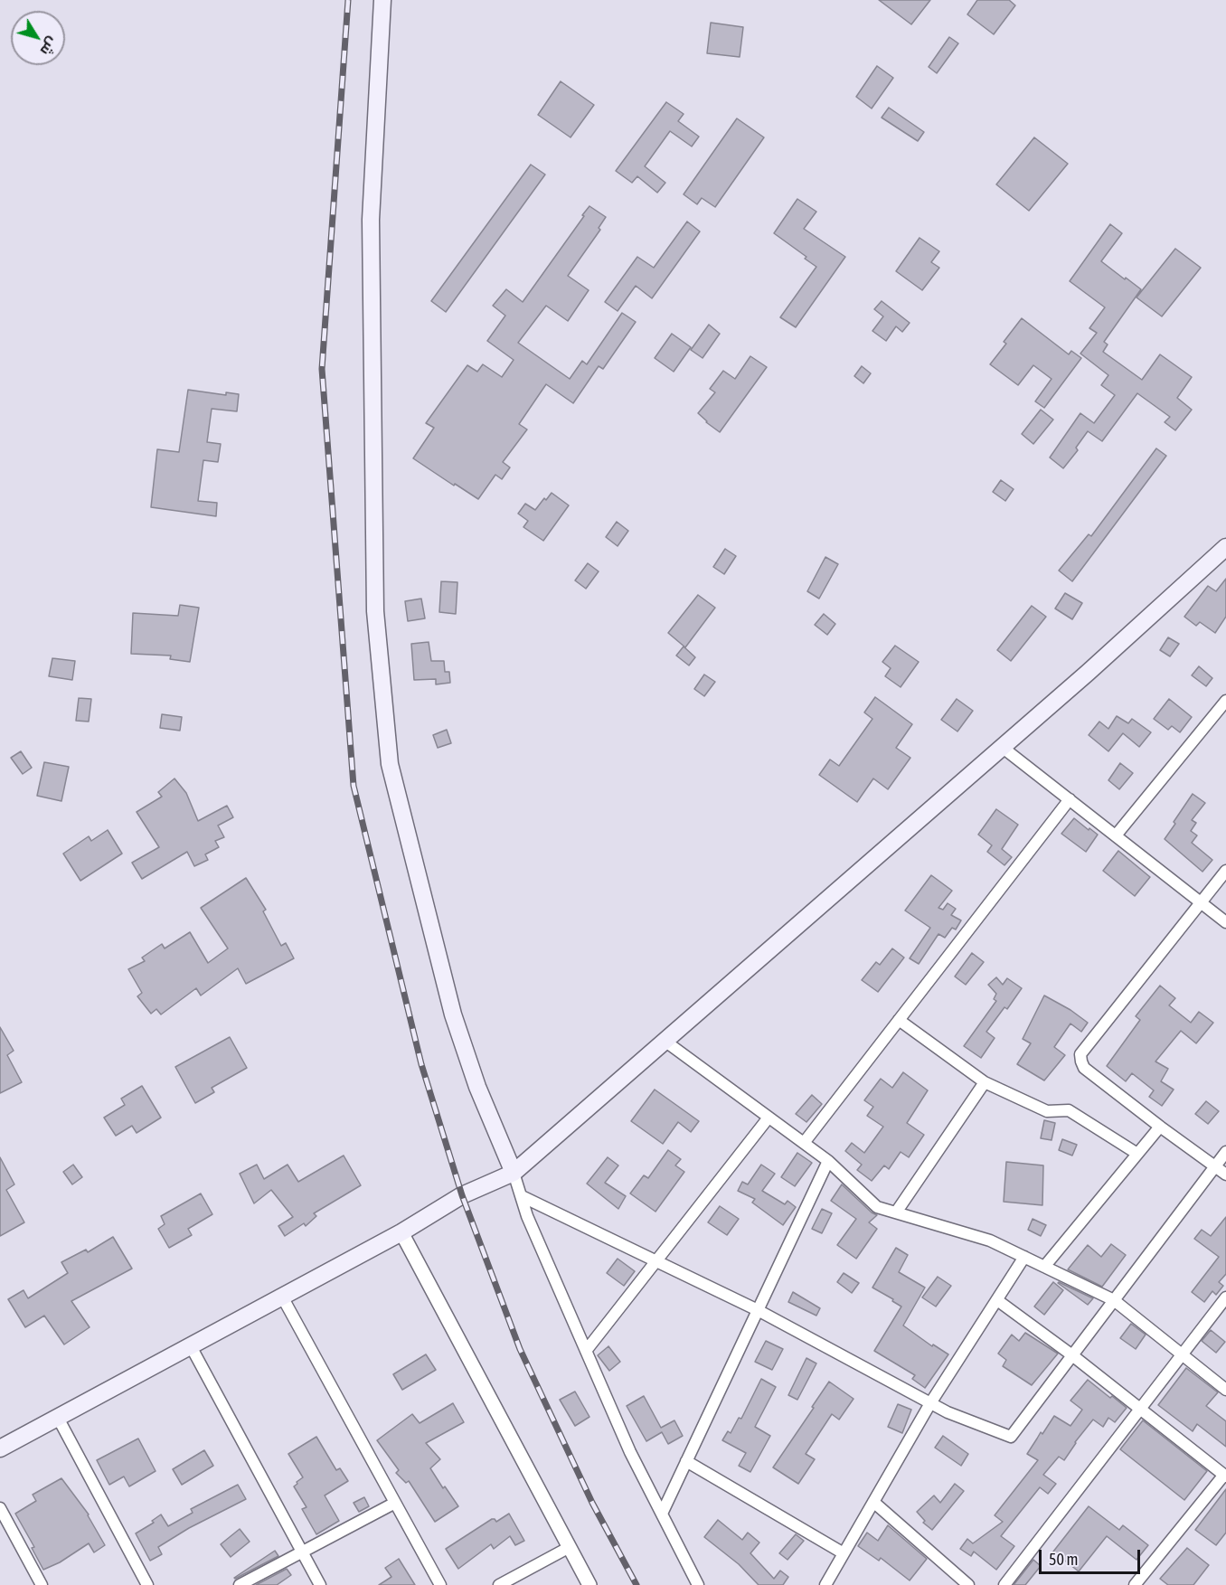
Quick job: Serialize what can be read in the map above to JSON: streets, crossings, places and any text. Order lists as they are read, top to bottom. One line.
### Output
{"scale_bar":"50 m","north":"bottom right"}
